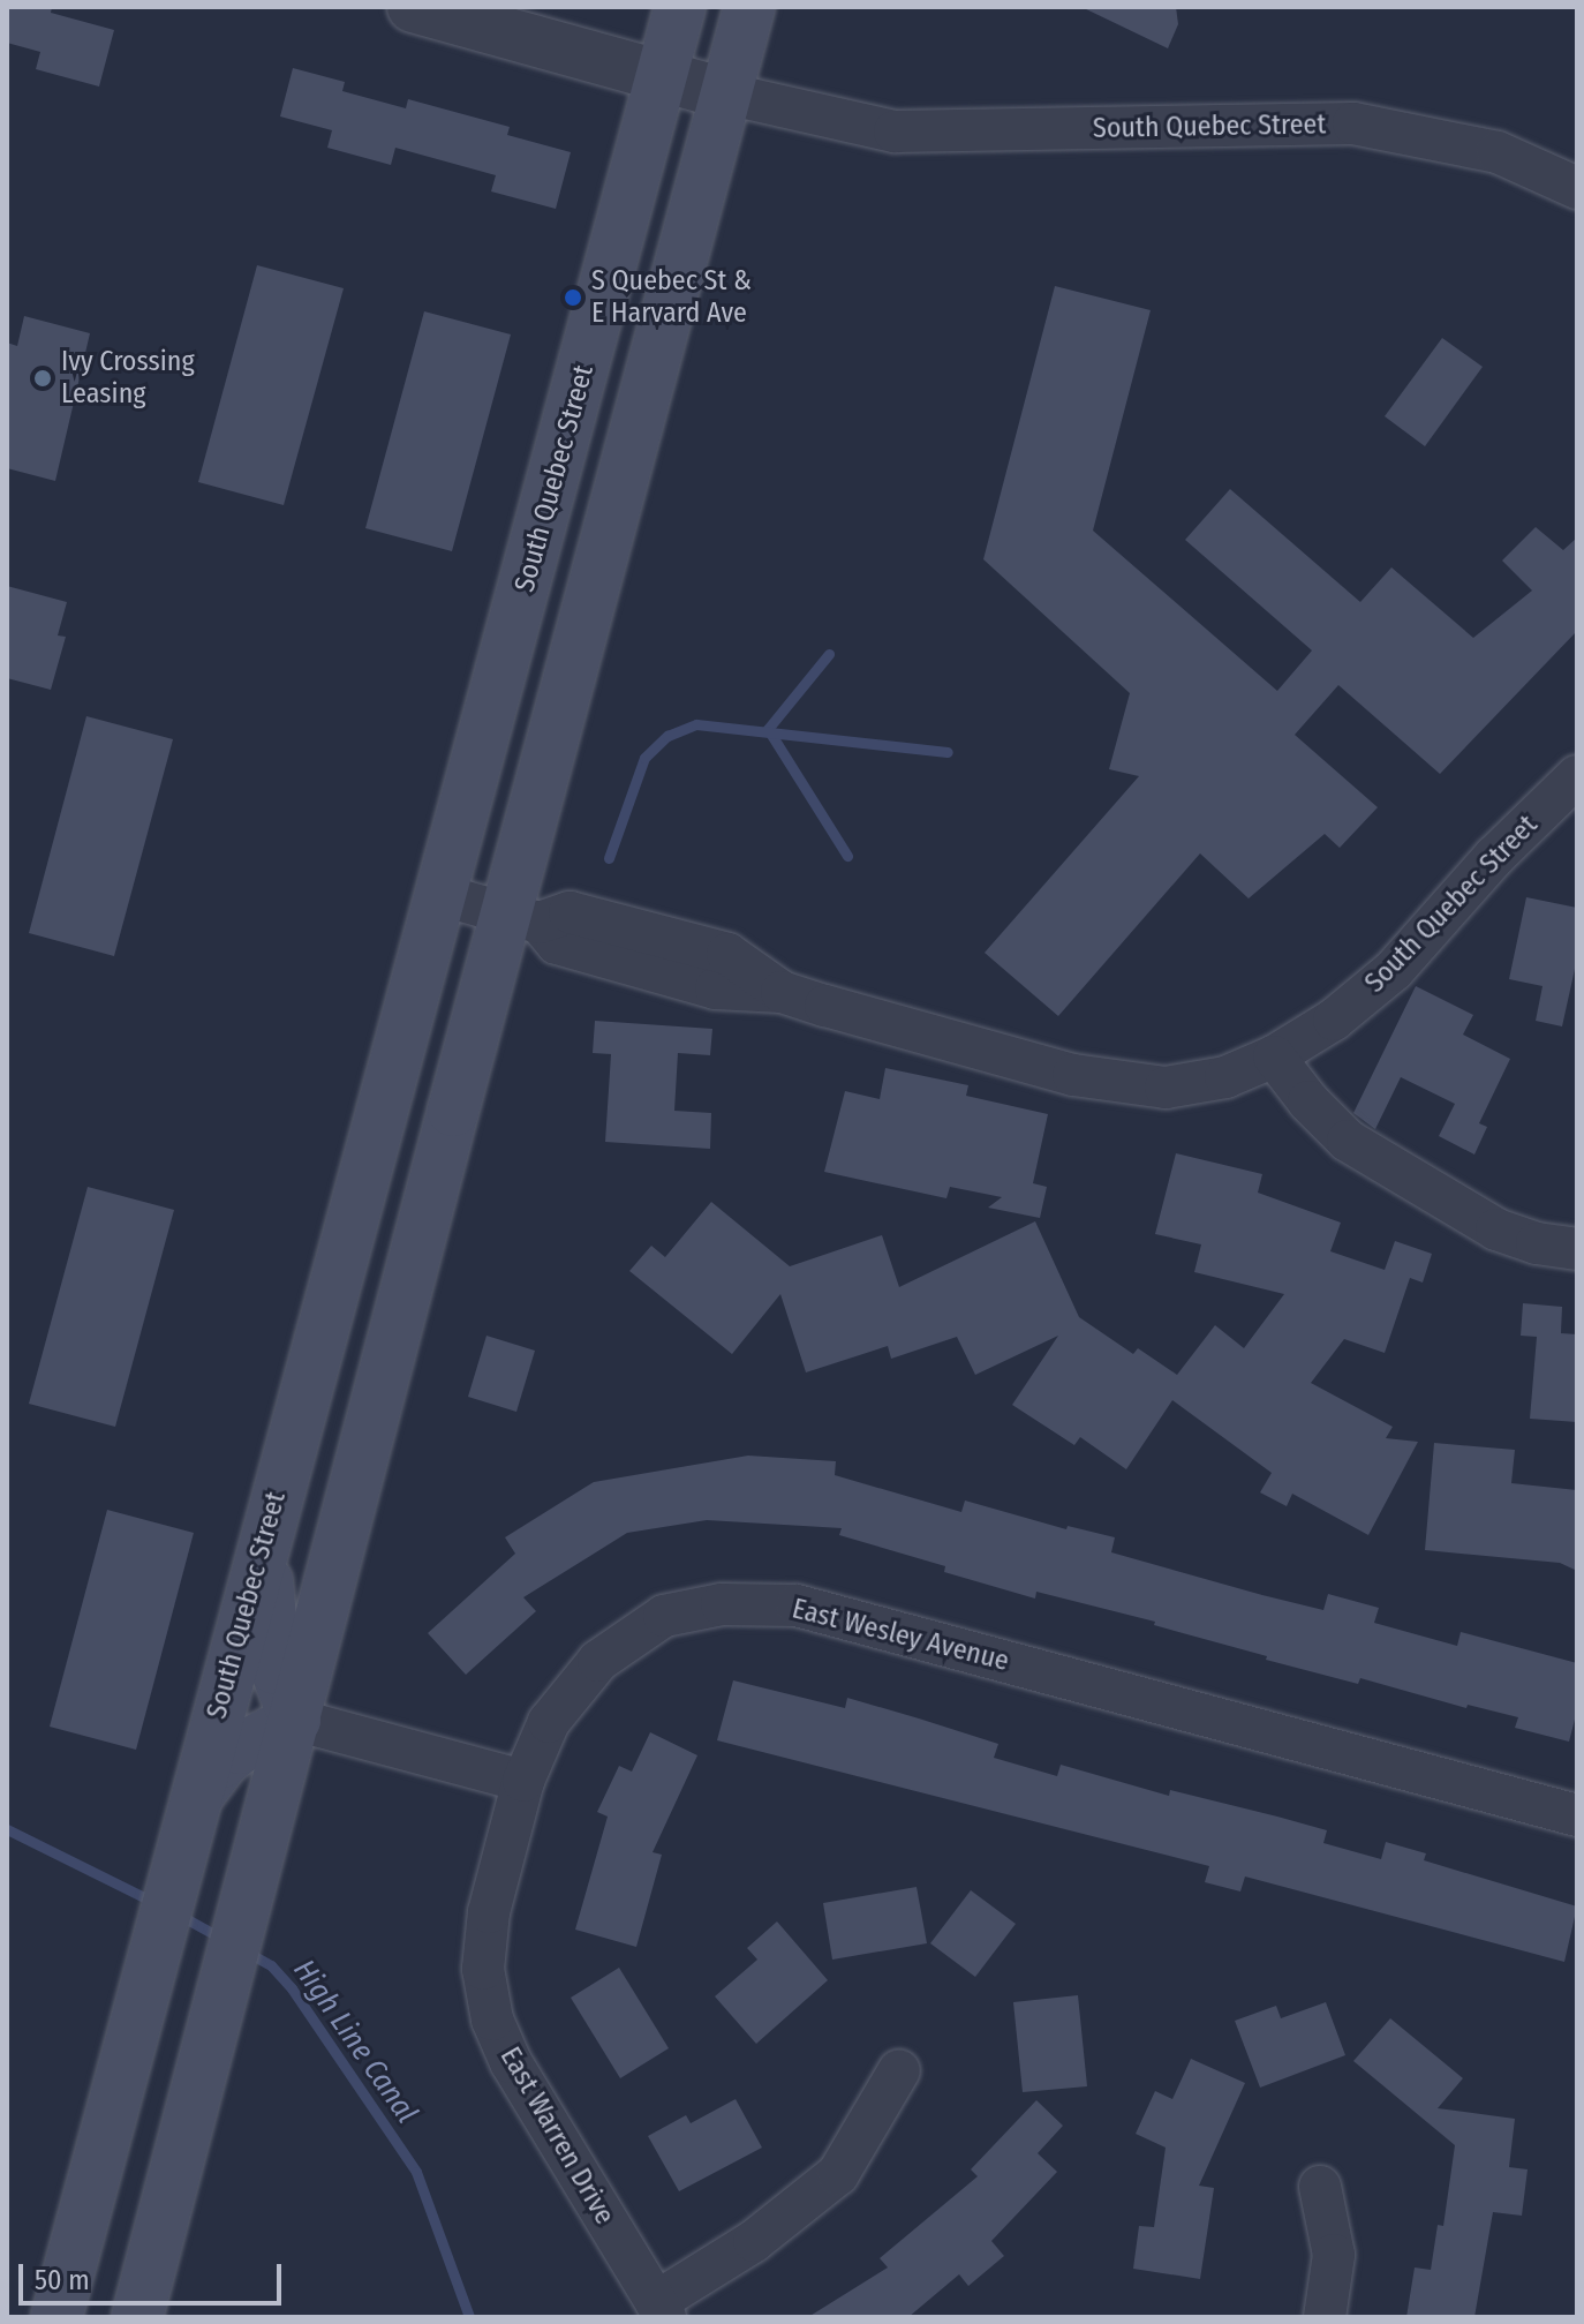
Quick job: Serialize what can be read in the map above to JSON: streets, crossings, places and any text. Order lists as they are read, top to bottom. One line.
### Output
{"streets":{"main road":["South Quebec Street"],"street":["East Wesley Avenue","East Warren Drive"]},"crossings":[["East Wesley Avenue","East Warren Drive"]],"water":["High Line Canal"],"places":["S Quebec St & E Harvard Ave","Ivy Crossing Leasing"],"scale_bar":"50 m"}
